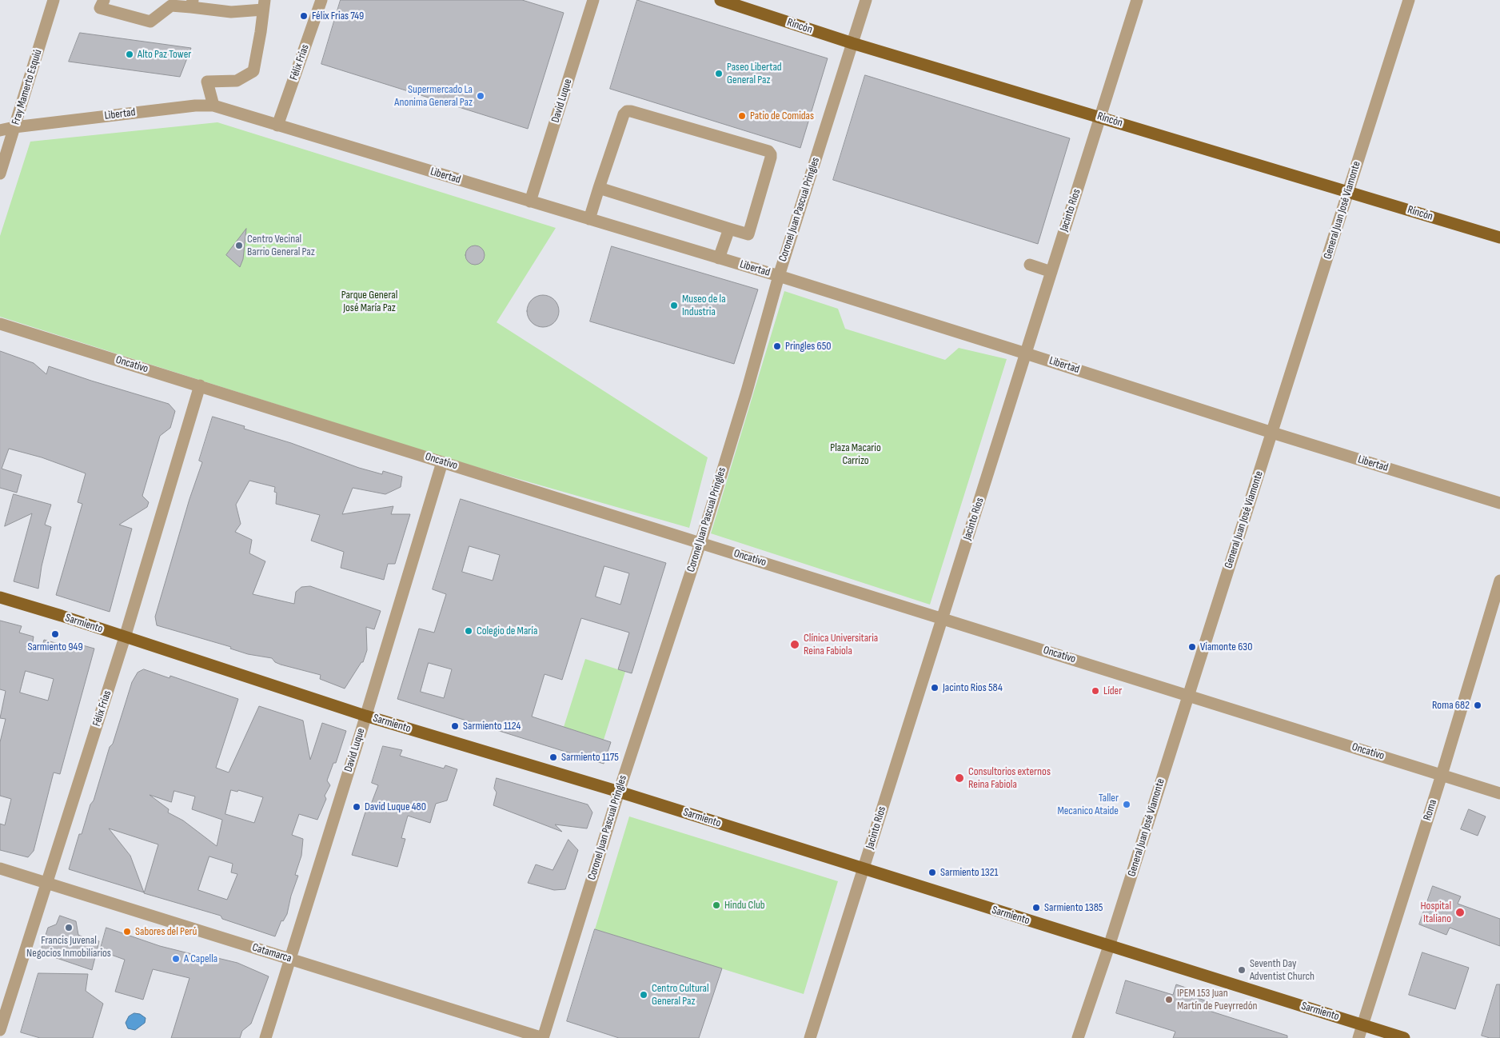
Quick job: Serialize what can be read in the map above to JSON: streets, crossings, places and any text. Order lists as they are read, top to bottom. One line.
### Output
{"streets":{"main road":["Rincón","Sarmiento"],"street":["Félix Frías","Fray Mamerto Esquiú","David Luque","Libertad","Coronel Juan Pascual Pringles","Jacinto Ríos","General Juan José Viamonte","Oncativo","Roma","Catamarca"]},"crossings":[["Rincón","Coronel Juan Pascual Pringles"],["Rincón","Jacinto Ríos"],["Rincón","General Juan José Viamonte"],["Félix Frías","Libertad"],["Félix Frías","Oncativo"],["Félix Frías","Sarmiento"],["Félix Frías","Catamarca"],["Fray Mamerto Esquiú","Libertad"],["David Luque","Libertad"],["David Luque","Oncativo"],["David Luque","Sarmiento"],["David Luque","Catamarca"],["Libertad","Coronel Juan Pascual Pringles"],["Libertad","Jacinto Ríos"],["Libertad","General Juan José Viamonte"],["Coronel Juan Pascual Pringles","Oncativo"],["Coronel Juan Pascual Pringles","Sarmiento"],["Coronel Juan Pascual Pringles","Catamarca"],["Jacinto Ríos","Oncativo"],["Jacinto Ríos","Sarmiento"],["General Juan José Viamonte","Oncativo"],["General Juan José Viamonte","Sarmiento"],["Oncativo","Roma"],["Sarmiento","Roma"]],"parks":["Parque General José María Paz","Plaza Macario Carrizo"],"places":["Félix Frias 749","Alto Paz Tower","Paseo Libertad General Paz","Supermercado La Anonima General Paz","Patio de Comidas","Centro Vecinal Barrio General Paz","Museo de la Industria","Pringles 650","Colegio de María","Sarmiento 949","Clínica Universitaria Reina Fabiola","Viamonte 630","Jacinto Rios 584","Líder","Roma 682","Sarmiento 1124","Sarmiento 1175","Consultorios externos Reina Fabiola","Taller Mecanico Ataide","David Luque 480","Sarmiento 1321","Hindu Club","Sarmiento 1385","Hospital Italiano","Francis Juvenal Negocios Inmobiliarios","Sabores del Perú","A Capella","Seventh Day Adventist Church","Centro Cultural General Paz","IPEM 153 Juan Martín de Pueyrredón"]}
